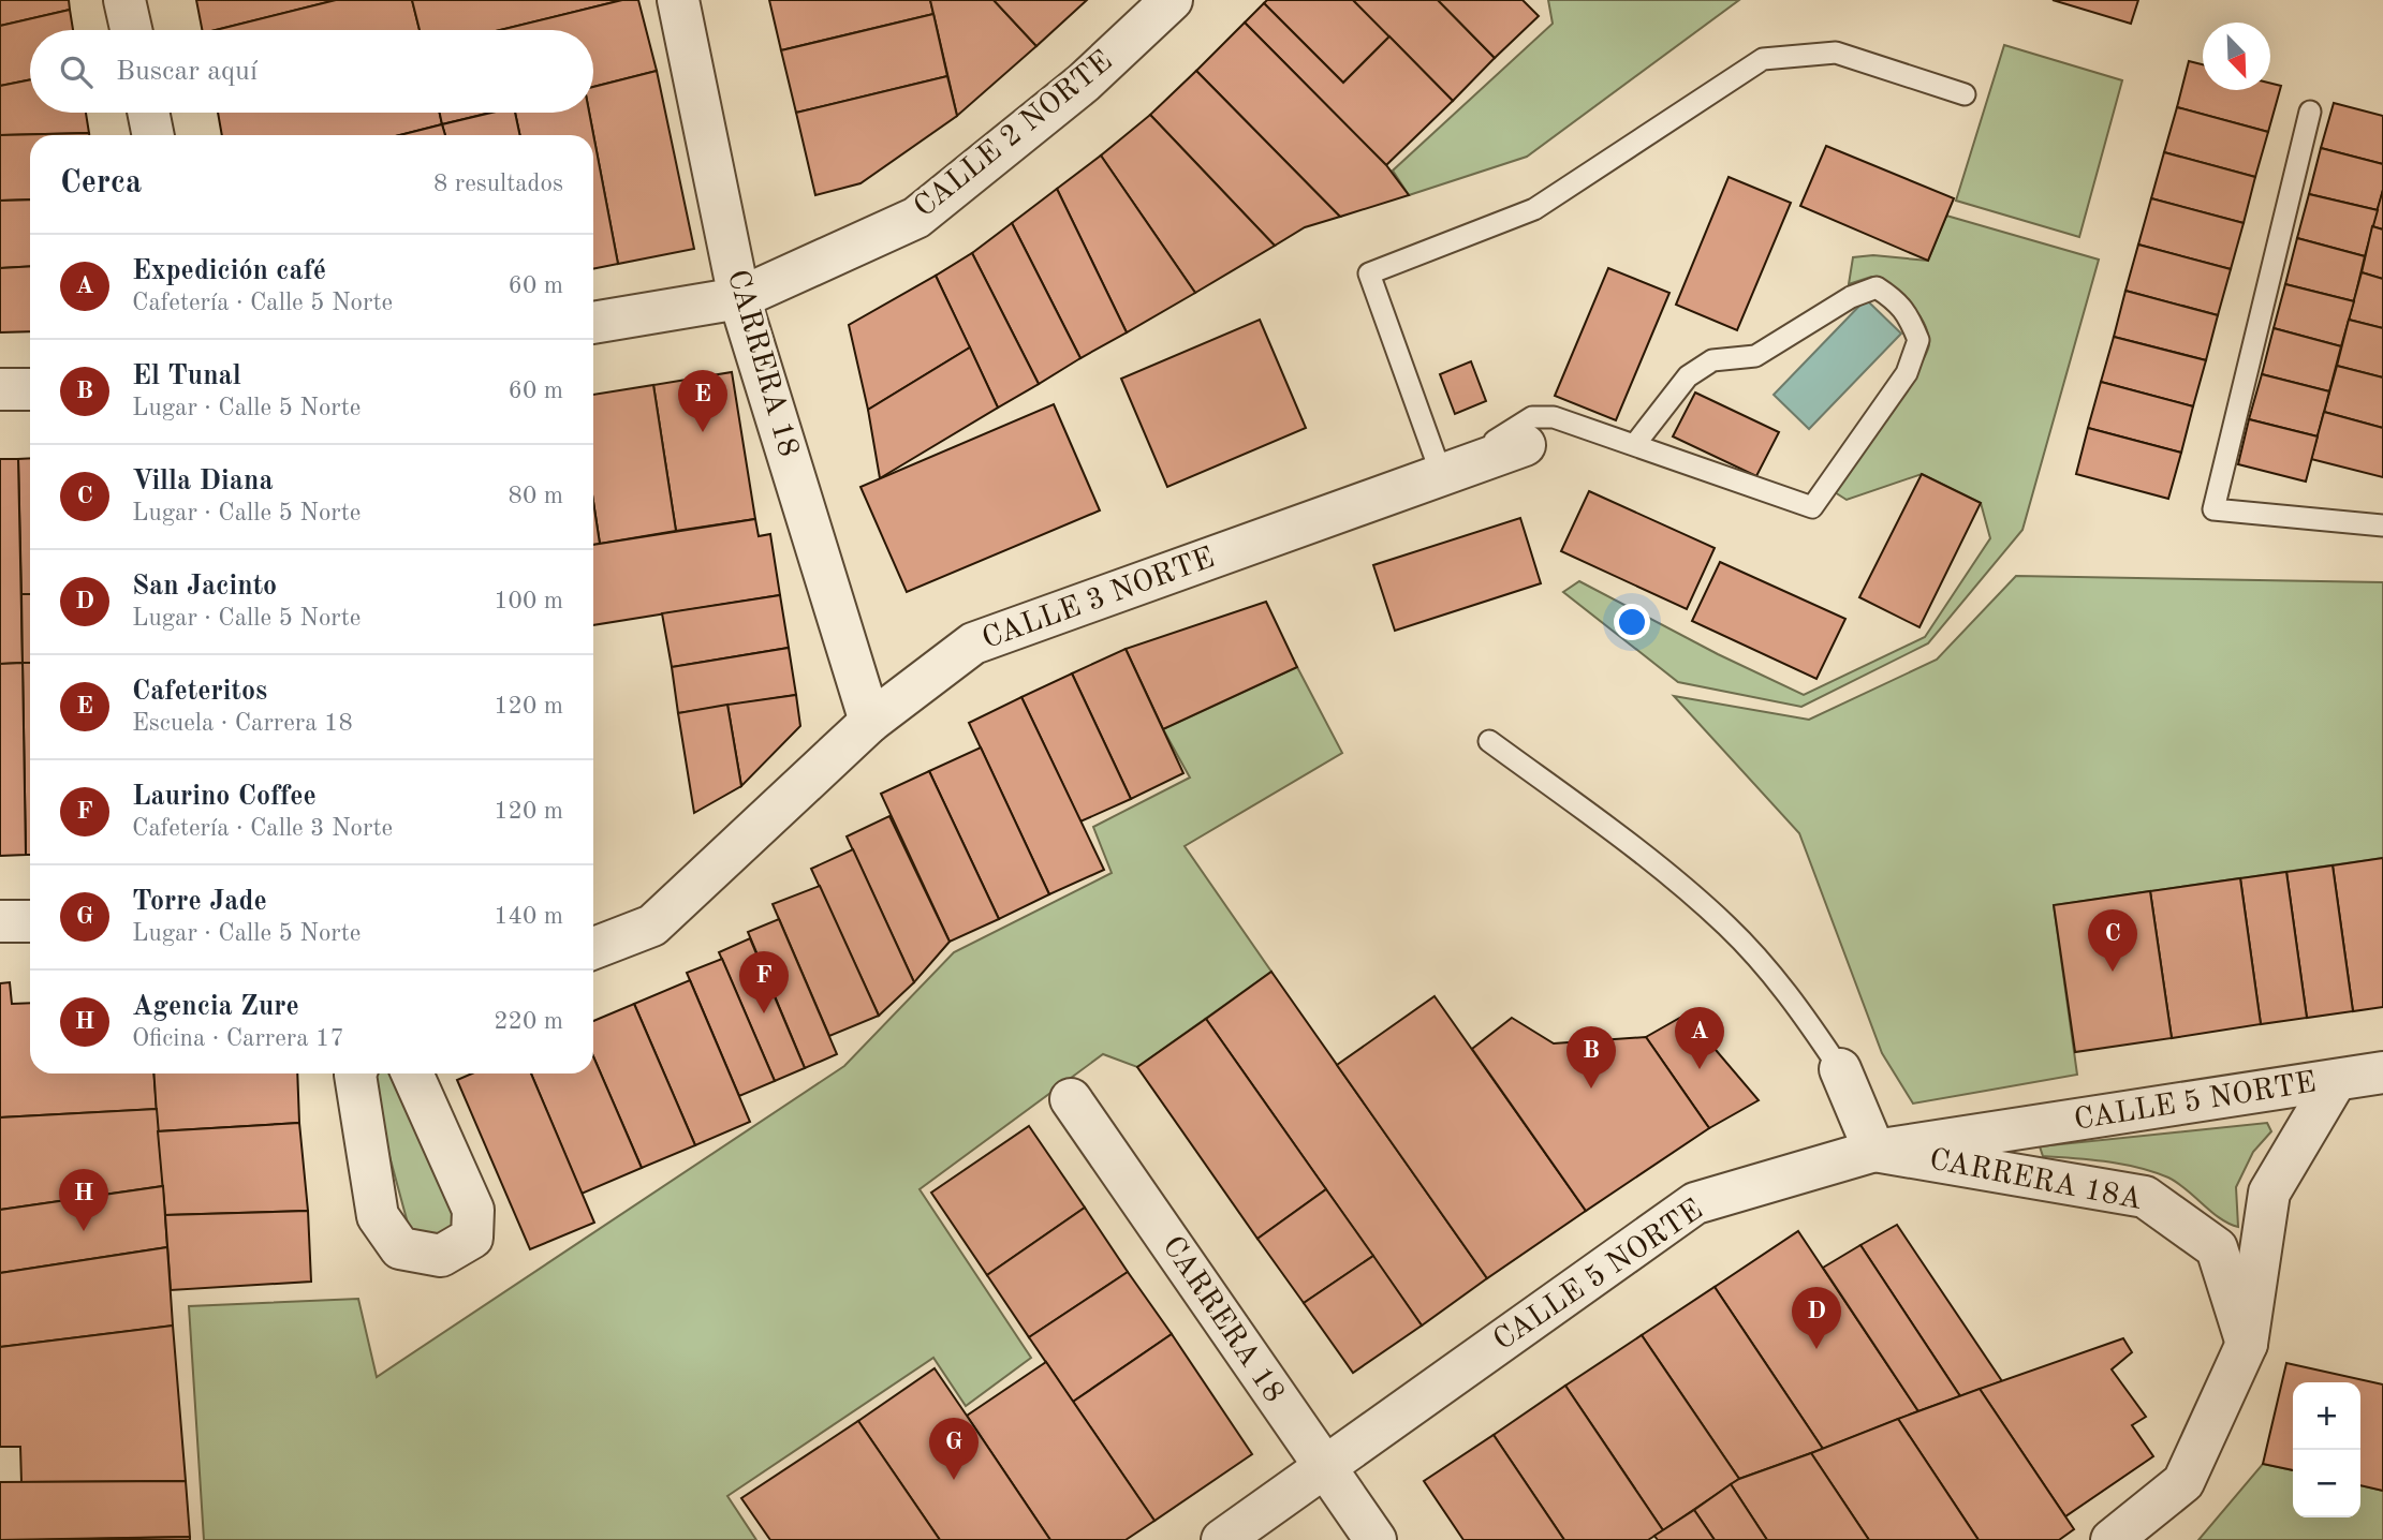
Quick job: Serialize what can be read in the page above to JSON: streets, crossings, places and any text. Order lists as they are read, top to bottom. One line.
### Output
{"streets":{"street":["CALLE 2 NORTE","CARRERA 18","CALLE 3 NORTE","CALLE 5 NORTE","CARRERA 18A"]},"crossings":[["CALLE 2 NORTE","CARRERA 18"],["CARRERA 18","CALLE 3 NORTE"],["CARRERA 18","CALLE 5 NORTE"],["CALLE 5 NORTE","CARRERA 18A"]],"north":"bottom right","page":{"search":"Buscar aquí","heading":["Cerca","8 resultados"],"list":[{"mark":"A","name":"Expedición café","note":"Cafetería · Calle 5 Norte","value":"60 m"},{"mark":"B","name":"El Tunal","note":"Lugar · Calle 5 Norte","value":"60 m"},{"mark":"C","name":"Villa Diana","note":"Lugar · Calle 5 Norte","value":"80 m"},{"mark":"D","name":"San Jacinto","note":"Lugar · Calle 5 Norte","value":"100 m"},{"mark":"E","name":"Cafeteritos","note":"Escuela · Carrera 18","value":"120 m"},{"mark":"F","name":"Laurino Coffee","note":"Cafetería · Calle 3 Norte","value":"120 m"},{"mark":"G","name":"Torre Jade","note":"Lugar · Calle 5 Norte","value":"140 m"},{"mark":"H","name":"Agencia Zure","note":"Oficina · Carrera 17","value":"220 m"}],"pins":["E","C","F","A","B","H","D","G"],"map_buttons":["+","−"]}}
